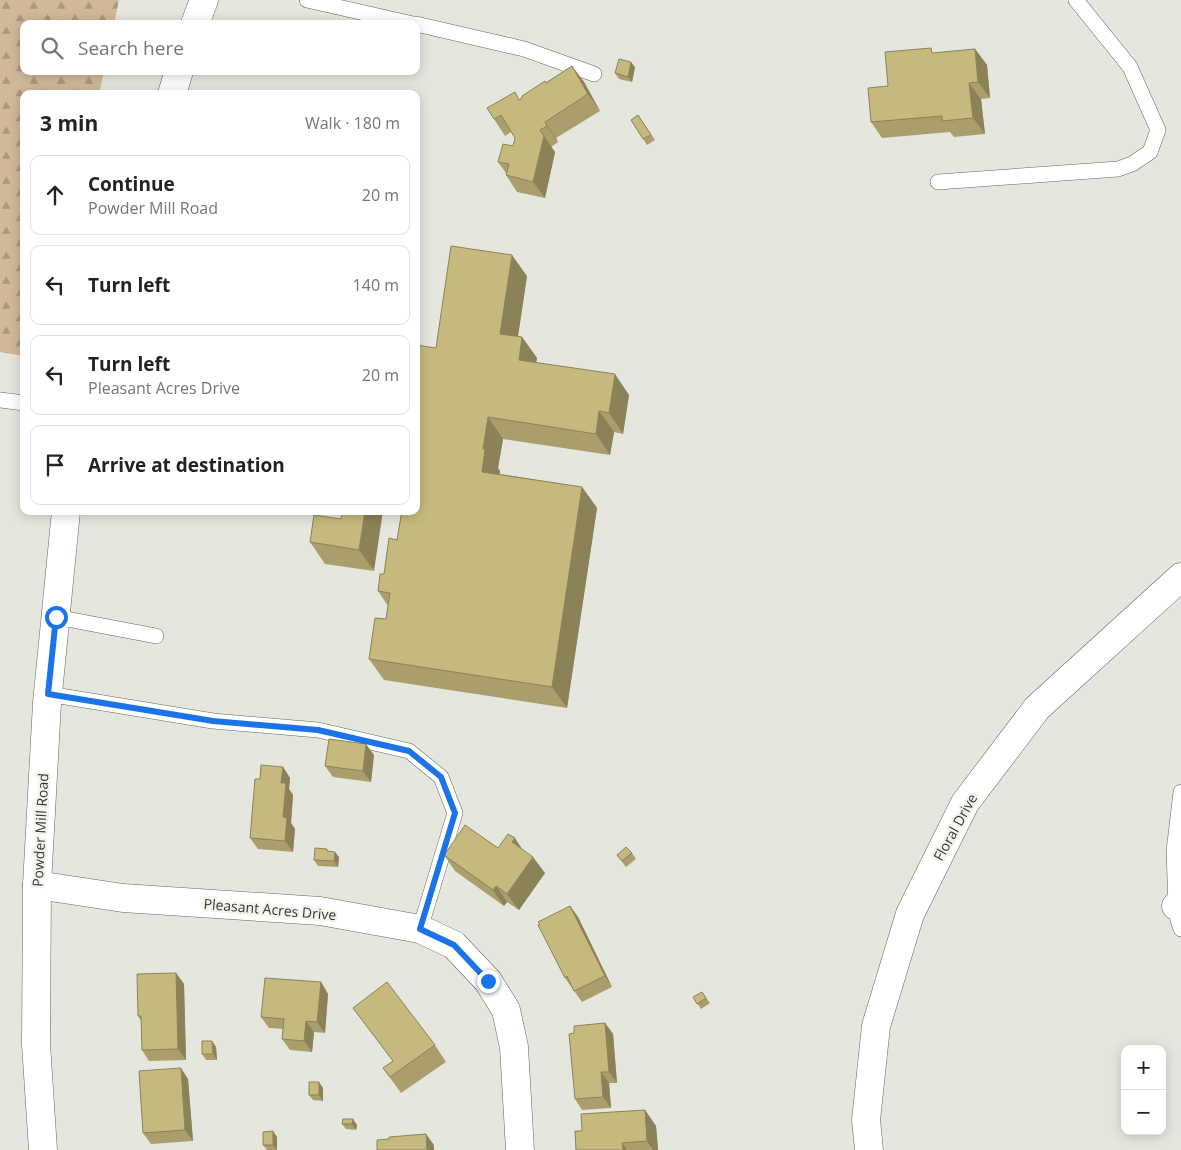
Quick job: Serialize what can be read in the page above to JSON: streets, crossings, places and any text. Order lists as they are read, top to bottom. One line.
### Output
{"streets":{"street":["Floral Drive","Powder Mill Road","Pleasant Acres Drive"]},"crossings":[["Powder Mill Road","Pleasant Acres Drive"]],"page":{"search":"Search here","heading":["3 min","Walk · 180 m"],"list":[["Continue","Powder Mill Road","20 m"],["Turn left","140 m"],["Turn left","Pleasant Acres Drive","20 m"],"Arrive at destination"],"map_buttons":["+","−"]}}
